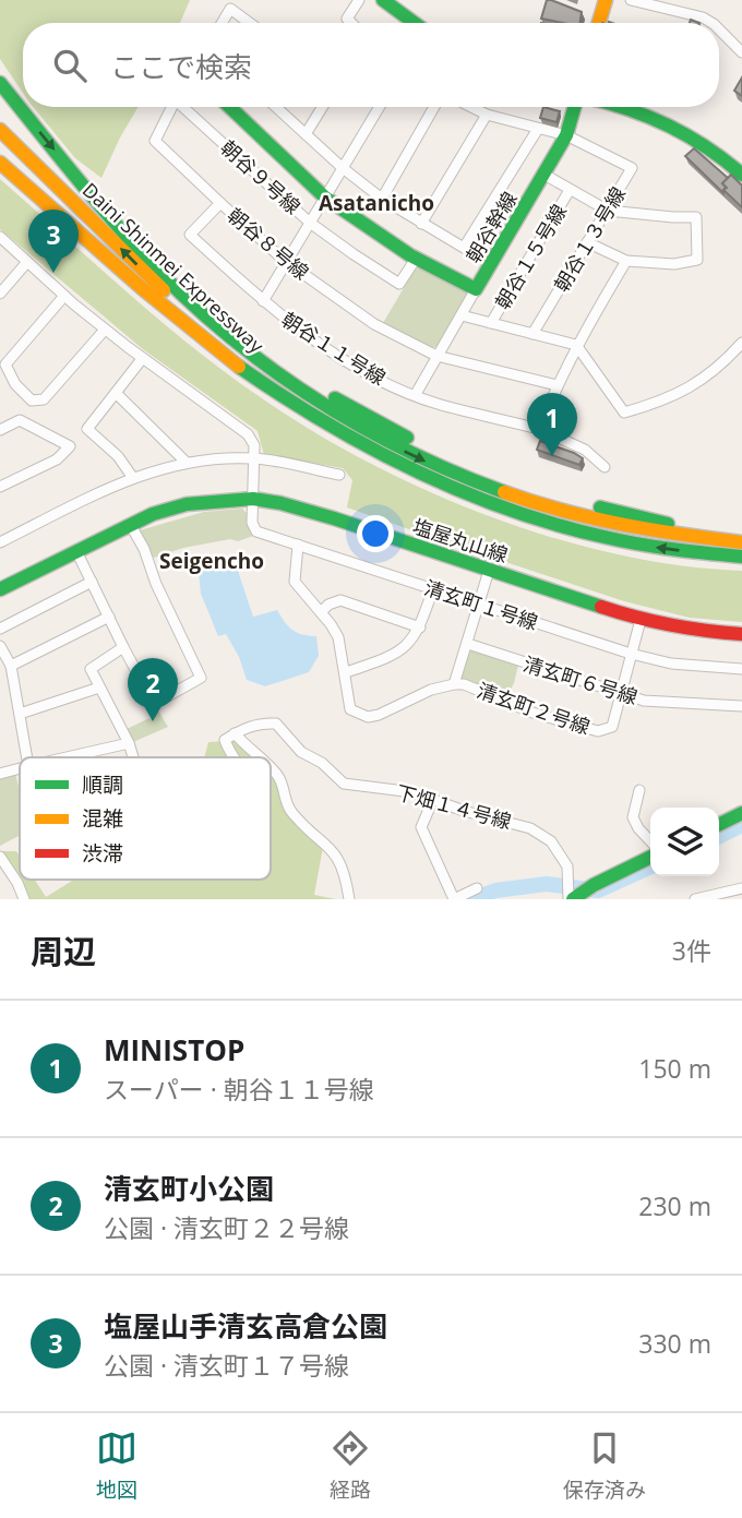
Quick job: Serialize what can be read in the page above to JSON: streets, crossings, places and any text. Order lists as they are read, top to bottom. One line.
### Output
{"streets":{"main road":["朝谷幹線","Daini Shinmei Expressway","塩屋丸山線"],"street":["朝谷９号線","朝谷１３号線","朝谷８号線","朝谷１５号線","朝谷１１号線","清玄町１号線","清玄町６号線","清玄町２号線","下畑１４号線"]},"crossings":[["朝谷９号線","朝谷幹線"],["朝谷幹線","朝谷１３号線"],["朝谷８号線","朝谷１１号線"],["塩屋丸山線","清玄町１号線"],["塩屋丸山線","清玄町２号線"],["清玄町１号線","清玄町２号線"],["清玄町６号線","清玄町２号線"]],"districts":["Asatanicho","Seigencho"],"legend":["順調","混雑","渋滞"],"page":{"search":"ここで検索","pins":["3","1","2"],"heading":["周辺","3件"],"list":[{"mark":"1","name":"MINISTOP","note":"スーパー · 朝谷１１号線","value":"150 m"},{"mark":"2","name":"清玄町小公園","note":"公園 · 清玄町２２号線","value":"230 m"},{"mark":"3","name":"塩屋山手清玄高倉公園","note":"公園 · 清玄町１７号線","value":"330 m"}],"nav":["地図","経路","保存済み"]}}
